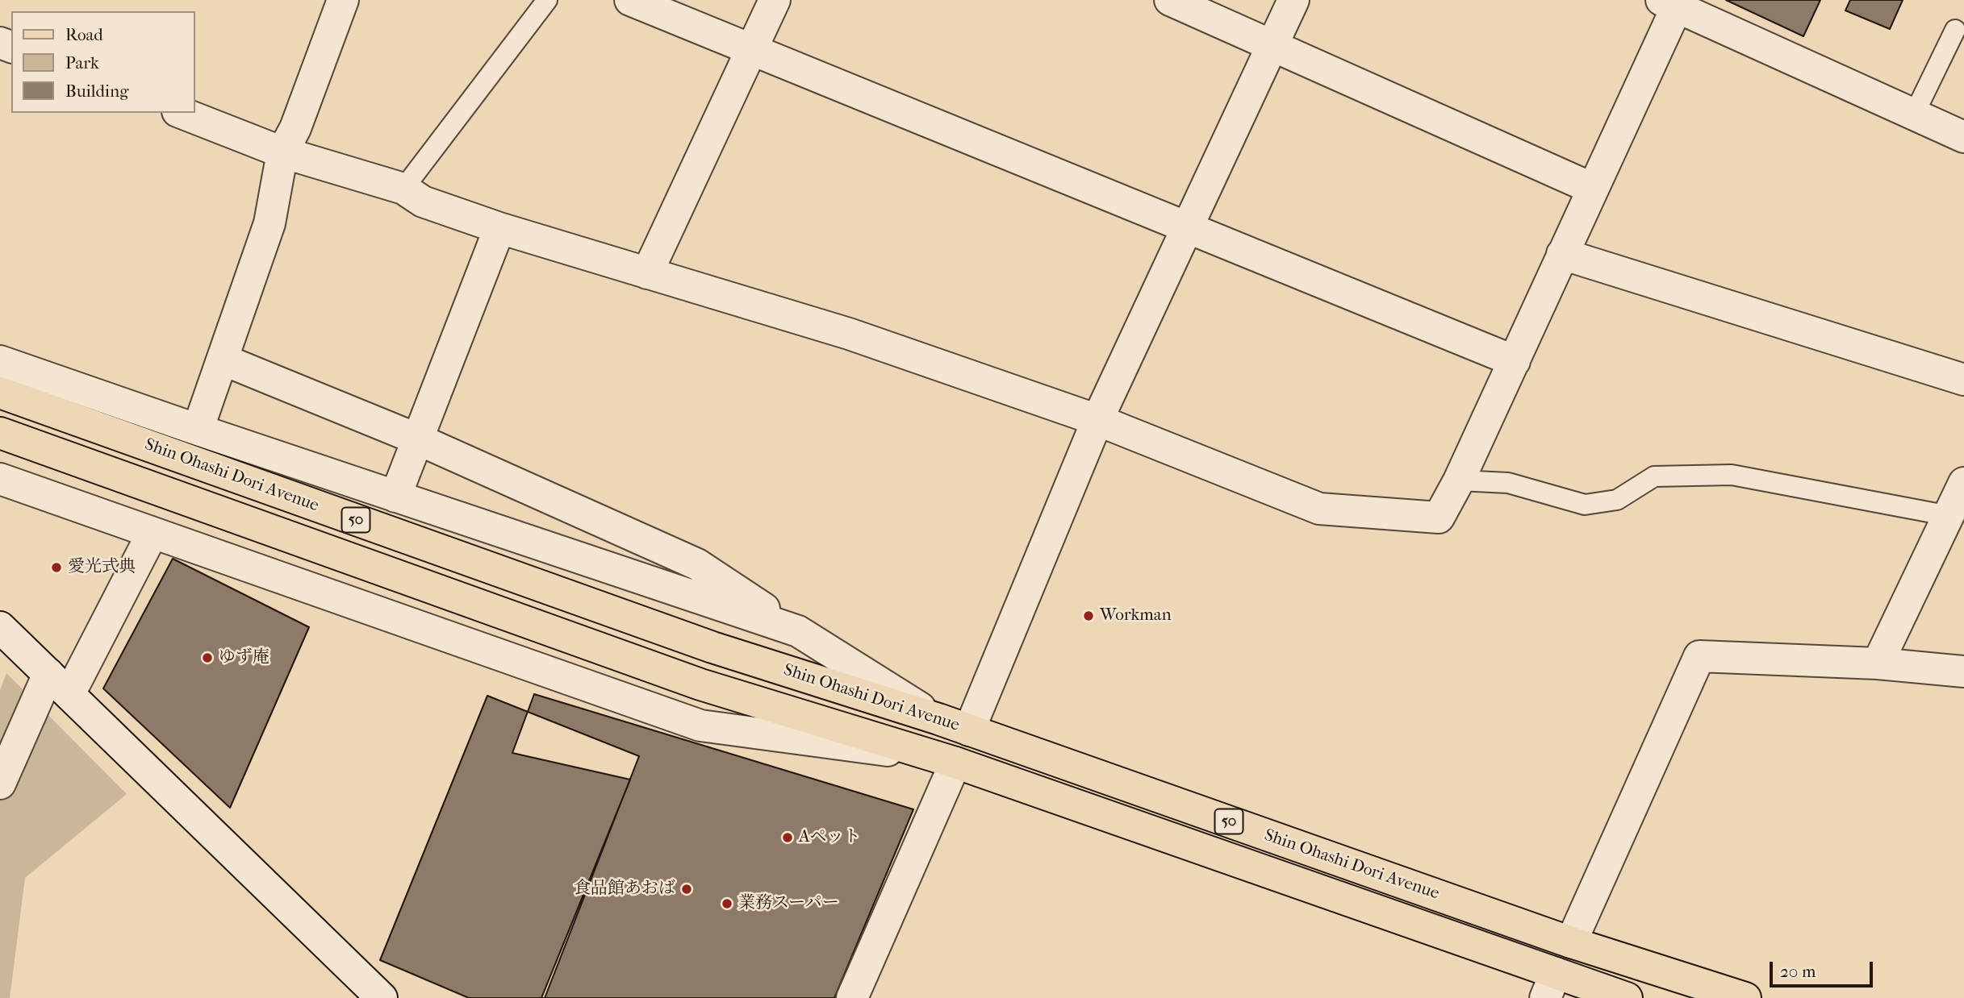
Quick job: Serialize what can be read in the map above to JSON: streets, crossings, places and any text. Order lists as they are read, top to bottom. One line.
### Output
{"streets":{"main road":["Shin Ohashi Dori Avenue","50"]},"places":["愛光式典","Workman","ゆず庵","Aペット","食品館あおば","業務スーパー"],"legend":["Road","Park","Building"],"scale_bar":"20 m"}
